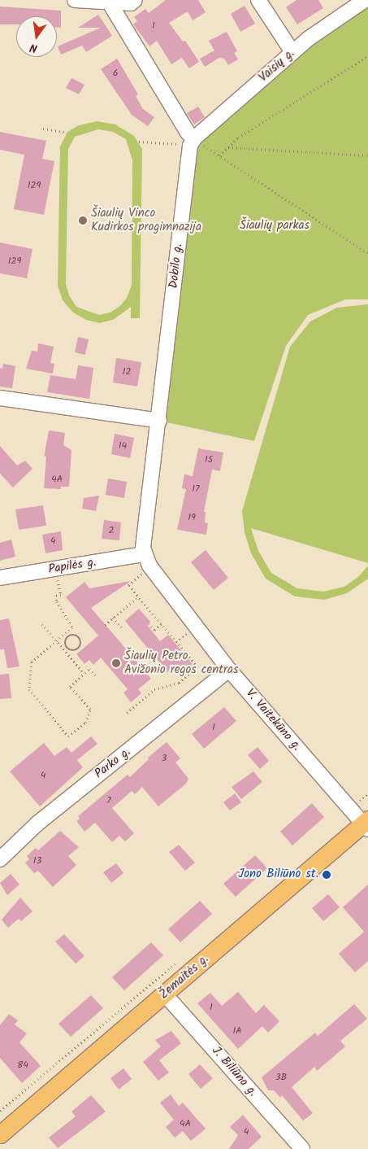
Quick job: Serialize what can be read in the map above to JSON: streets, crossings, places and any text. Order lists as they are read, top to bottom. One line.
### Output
{"streets":{"main road":["Žemaitės g."],"street":["Vaisių g.","Dobilo g.","Papilės g.","V. Vaitekūno g.","Parko g.","J. Biliūno g."]},"crossings":[["Vaisių g.","Dobilo g."],["Dobilo g.","Papilės g."],["Dobilo g.","V. Vaitekūno g."],["Papilės g.","V. Vaitekūno g."],["V. Vaitekūno g.","Parko g."],["V. Vaitekūno g.","Žemaitės g."],["Žemaitės g.","J. Biliūno g."]],"parks":["Šiaulių parkas"],"places":["Šiaulių Vinco Kudirkos progimnazija","Šiaulių Petro Avižonio regos centras","Jono Biliūno st."],"house_numbers":["1","6","129","129","12","14","15","4A","17","19","2","4","1","3","4","7","13","1","1A","84","3B","4A","4"],"north":"bottom"}
